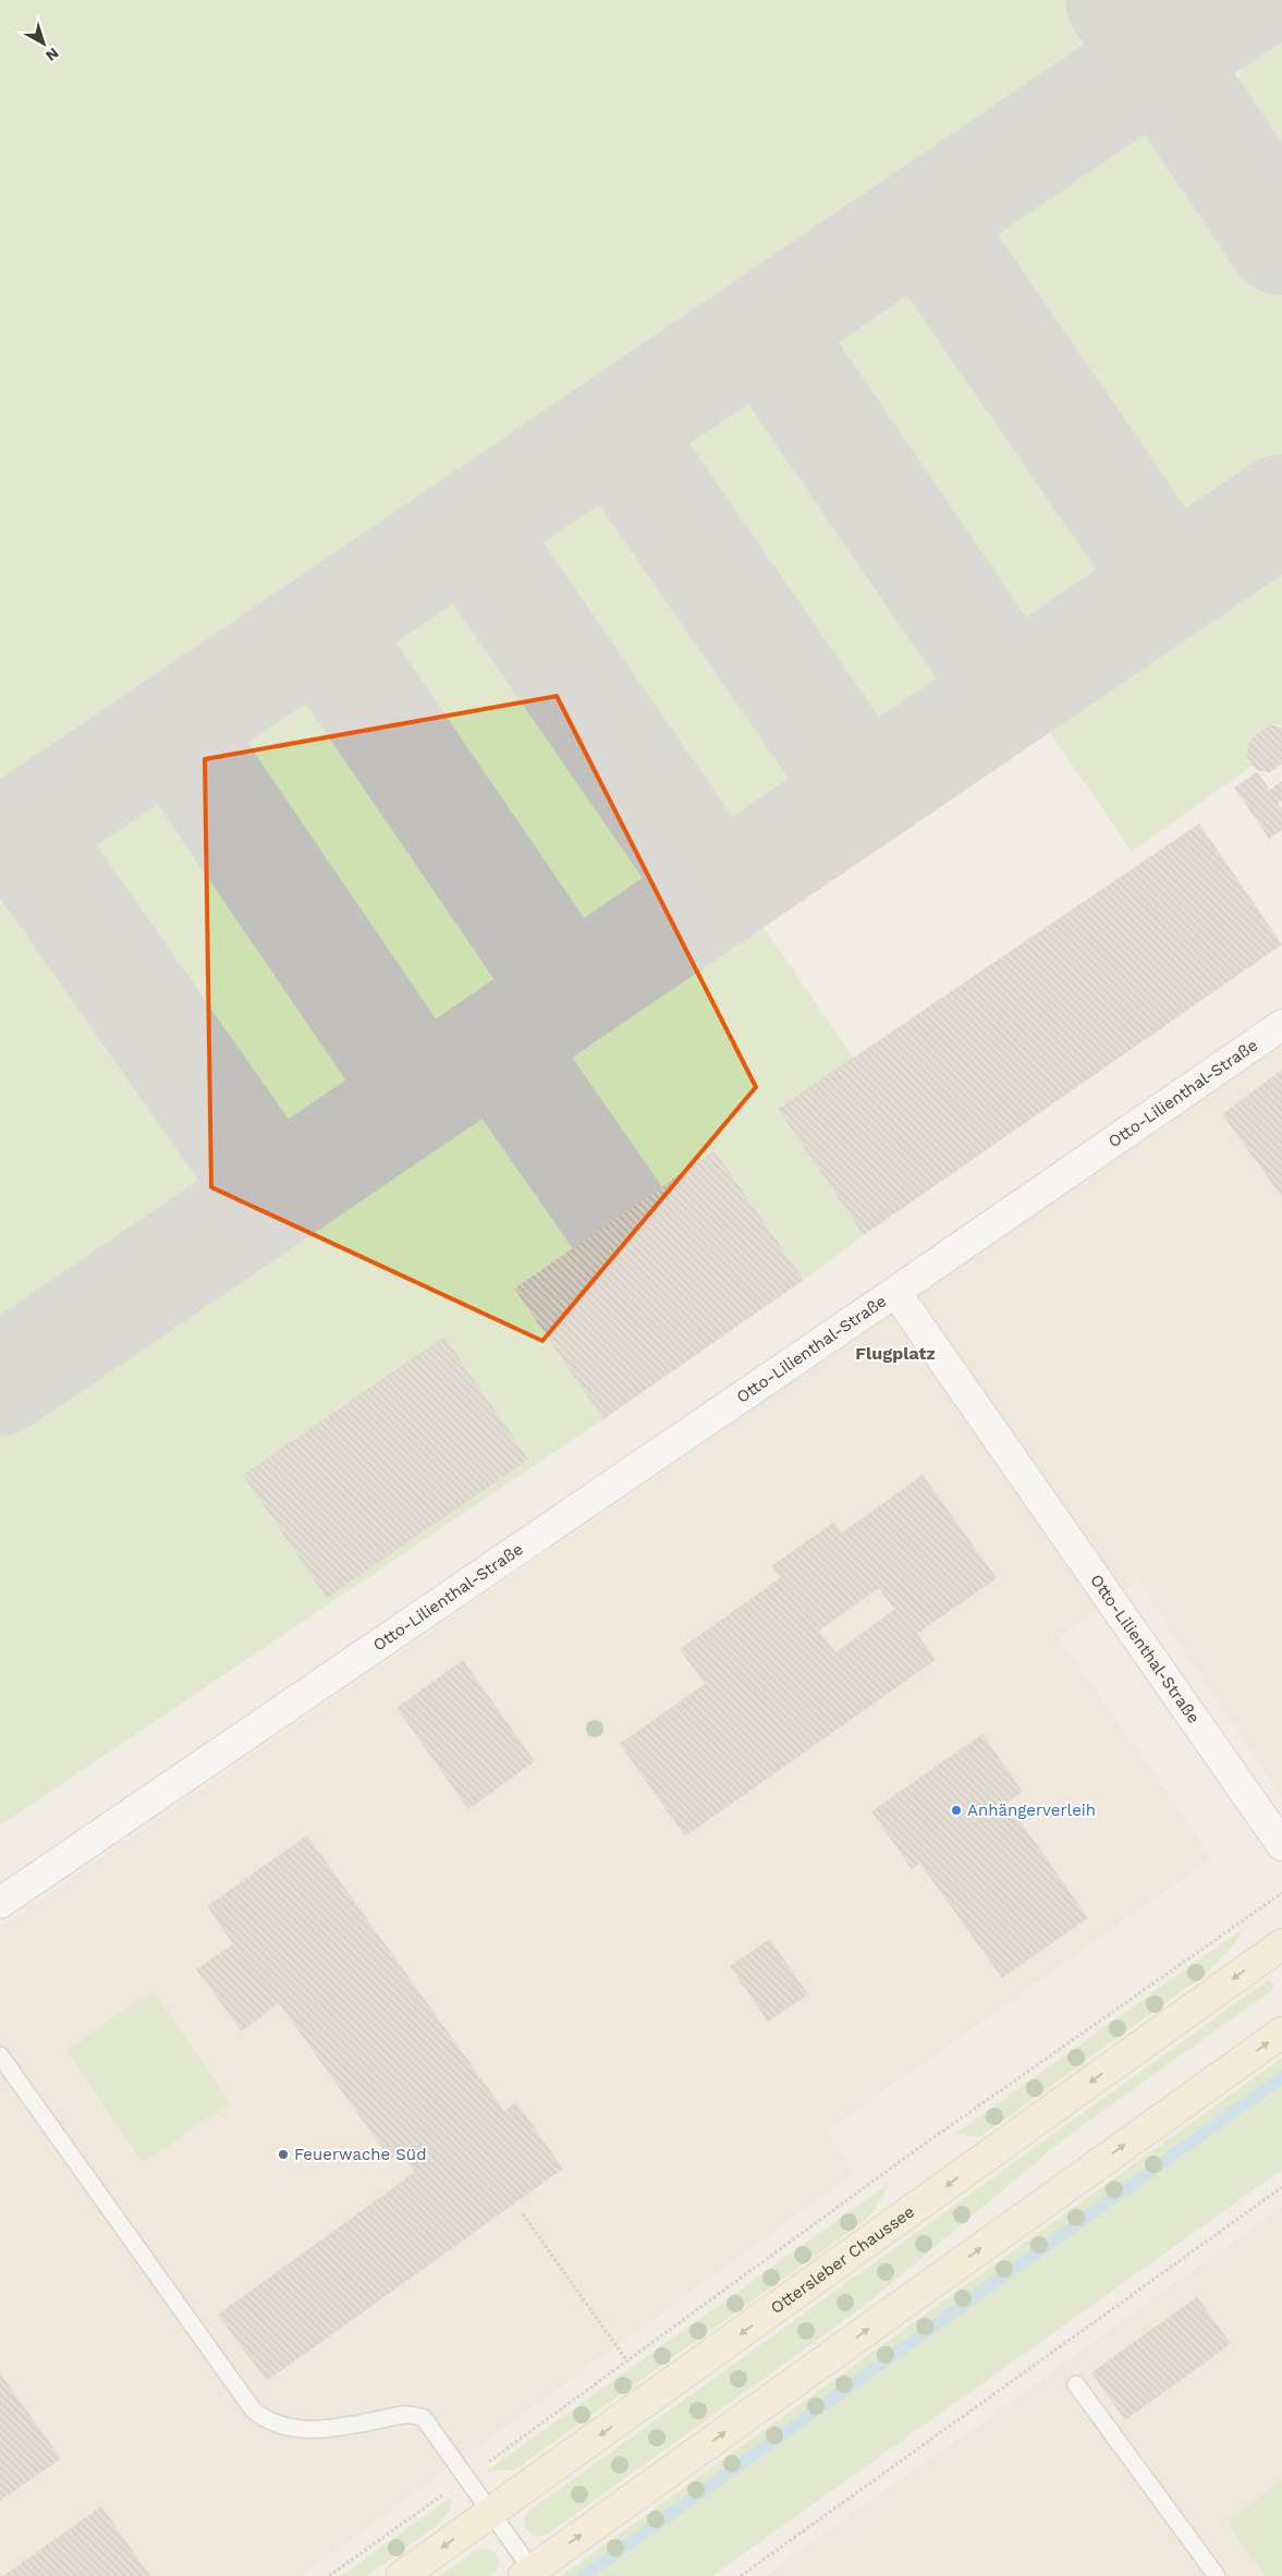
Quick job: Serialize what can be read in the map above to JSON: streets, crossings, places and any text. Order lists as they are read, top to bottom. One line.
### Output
{"streets":{"main road":["Ottersleber Chaussee"],"street":["Otto-Lilienthal-Straße"]},"districts":["Flugplatz"],"places":["Anhängerverleih","Feuerwache Süd"],"north":"bottom right"}
